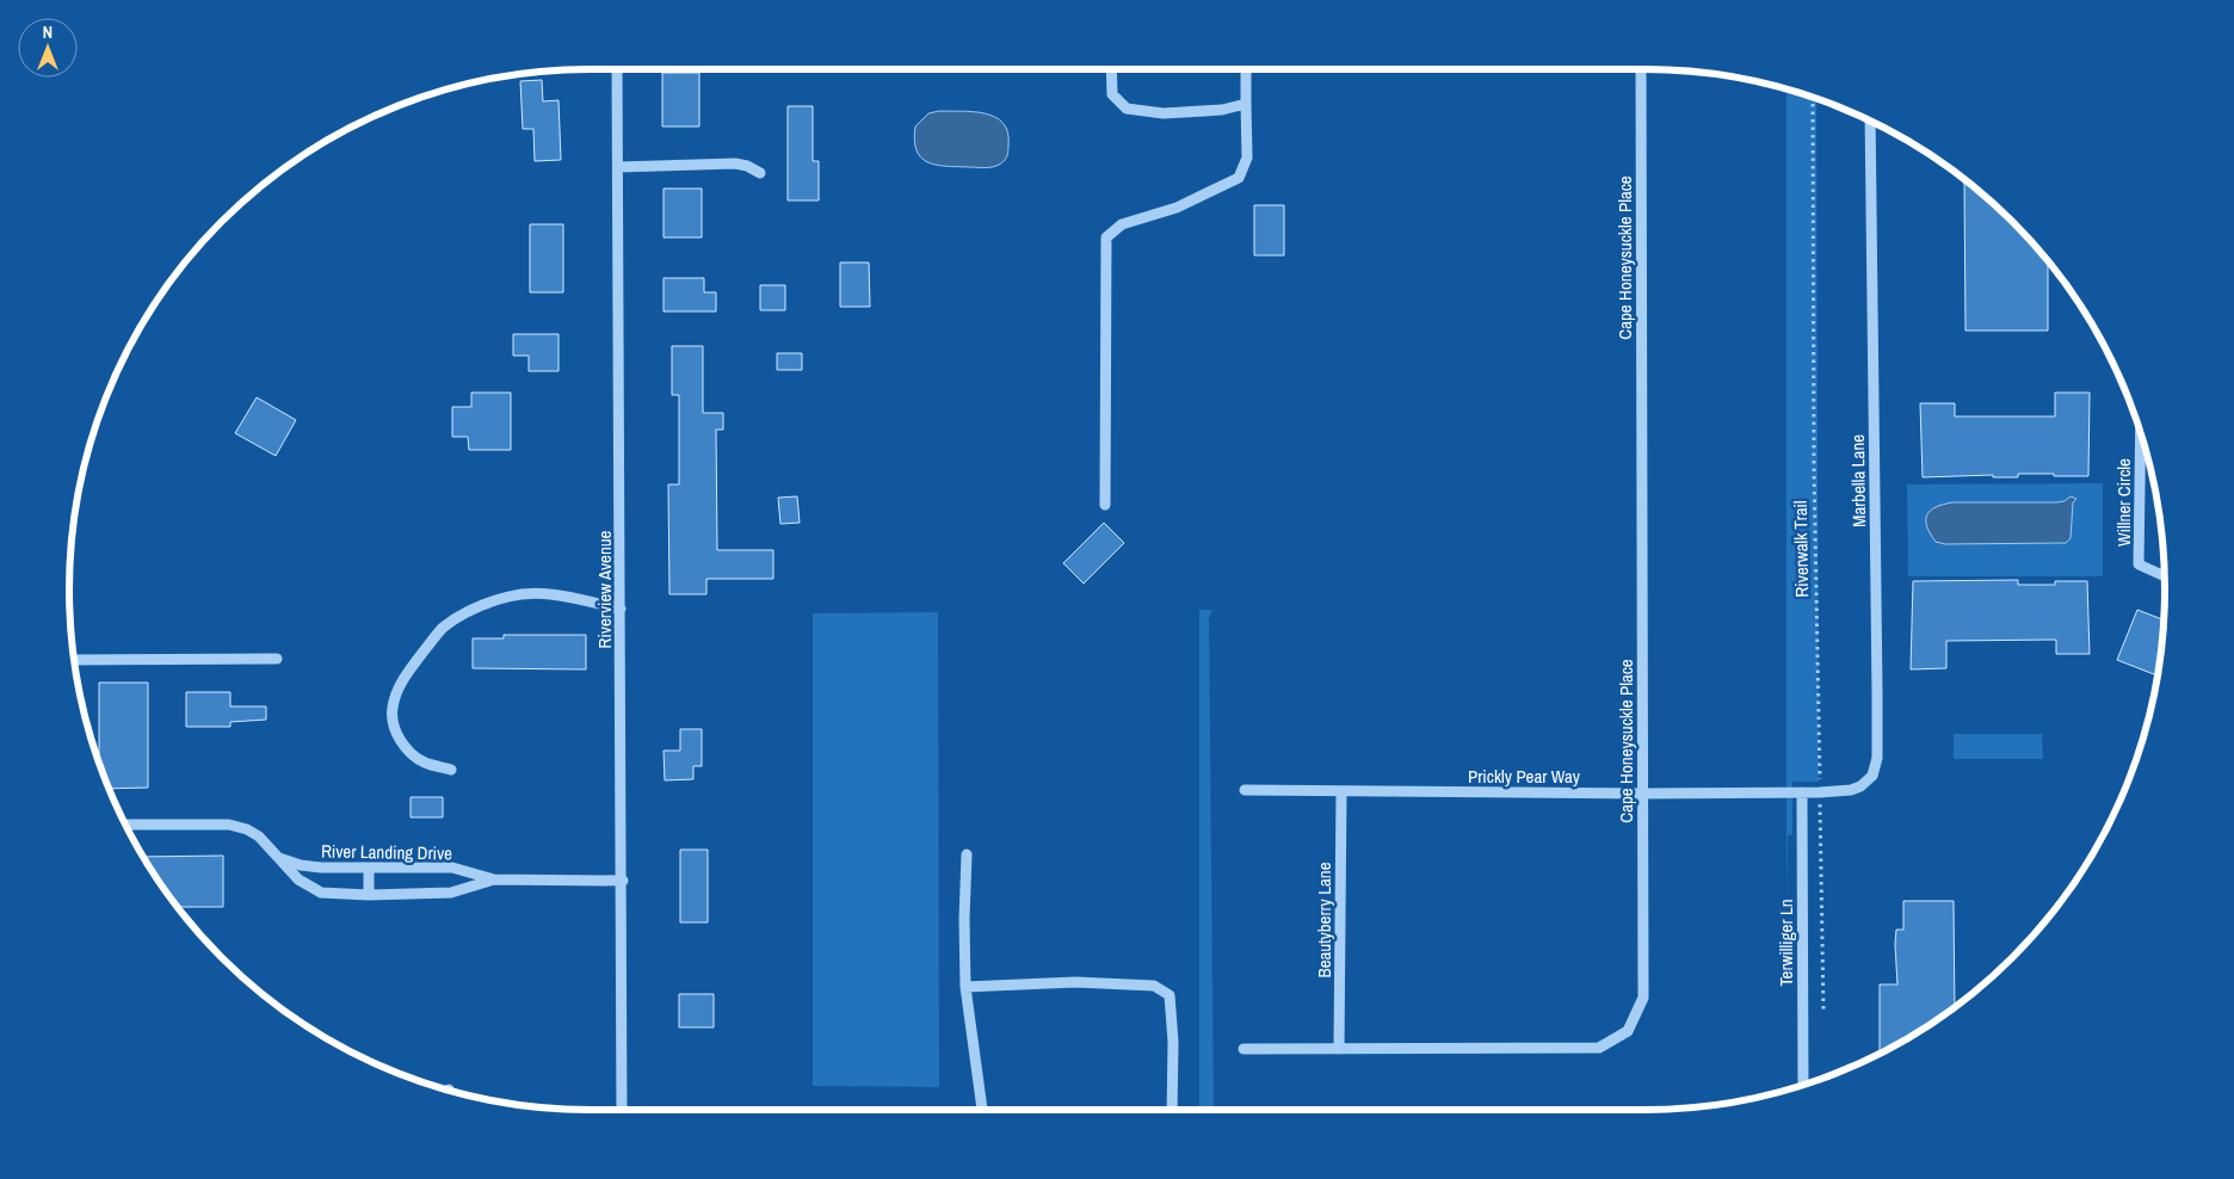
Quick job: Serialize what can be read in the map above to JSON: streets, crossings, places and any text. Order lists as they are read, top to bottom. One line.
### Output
{"streets":{"street":["Cape Honeysuckle Place","Marbella Lane","Willner Circle","Riverview Avenue","Prickly Pear Way","River Landing Drive","Beautyberry Lane","Terwilliger Ln"],"path":["Riverwalk Trail"]},"crossings":[["Cape Honeysuckle Place","Prickly Pear Way"],["Cape Honeysuckle Place","Beautyberry Lane"],["Marbella Lane","Riverwalk Trail"],["Marbella Lane","Prickly Pear Way"],["Marbella Lane","Terwilliger Ln"],["Riverview Avenue","River Landing Drive"],["Prickly Pear Way","Beautyberry Lane"],["Prickly Pear Way","Terwilliger Ln"]],"north":"top"}
